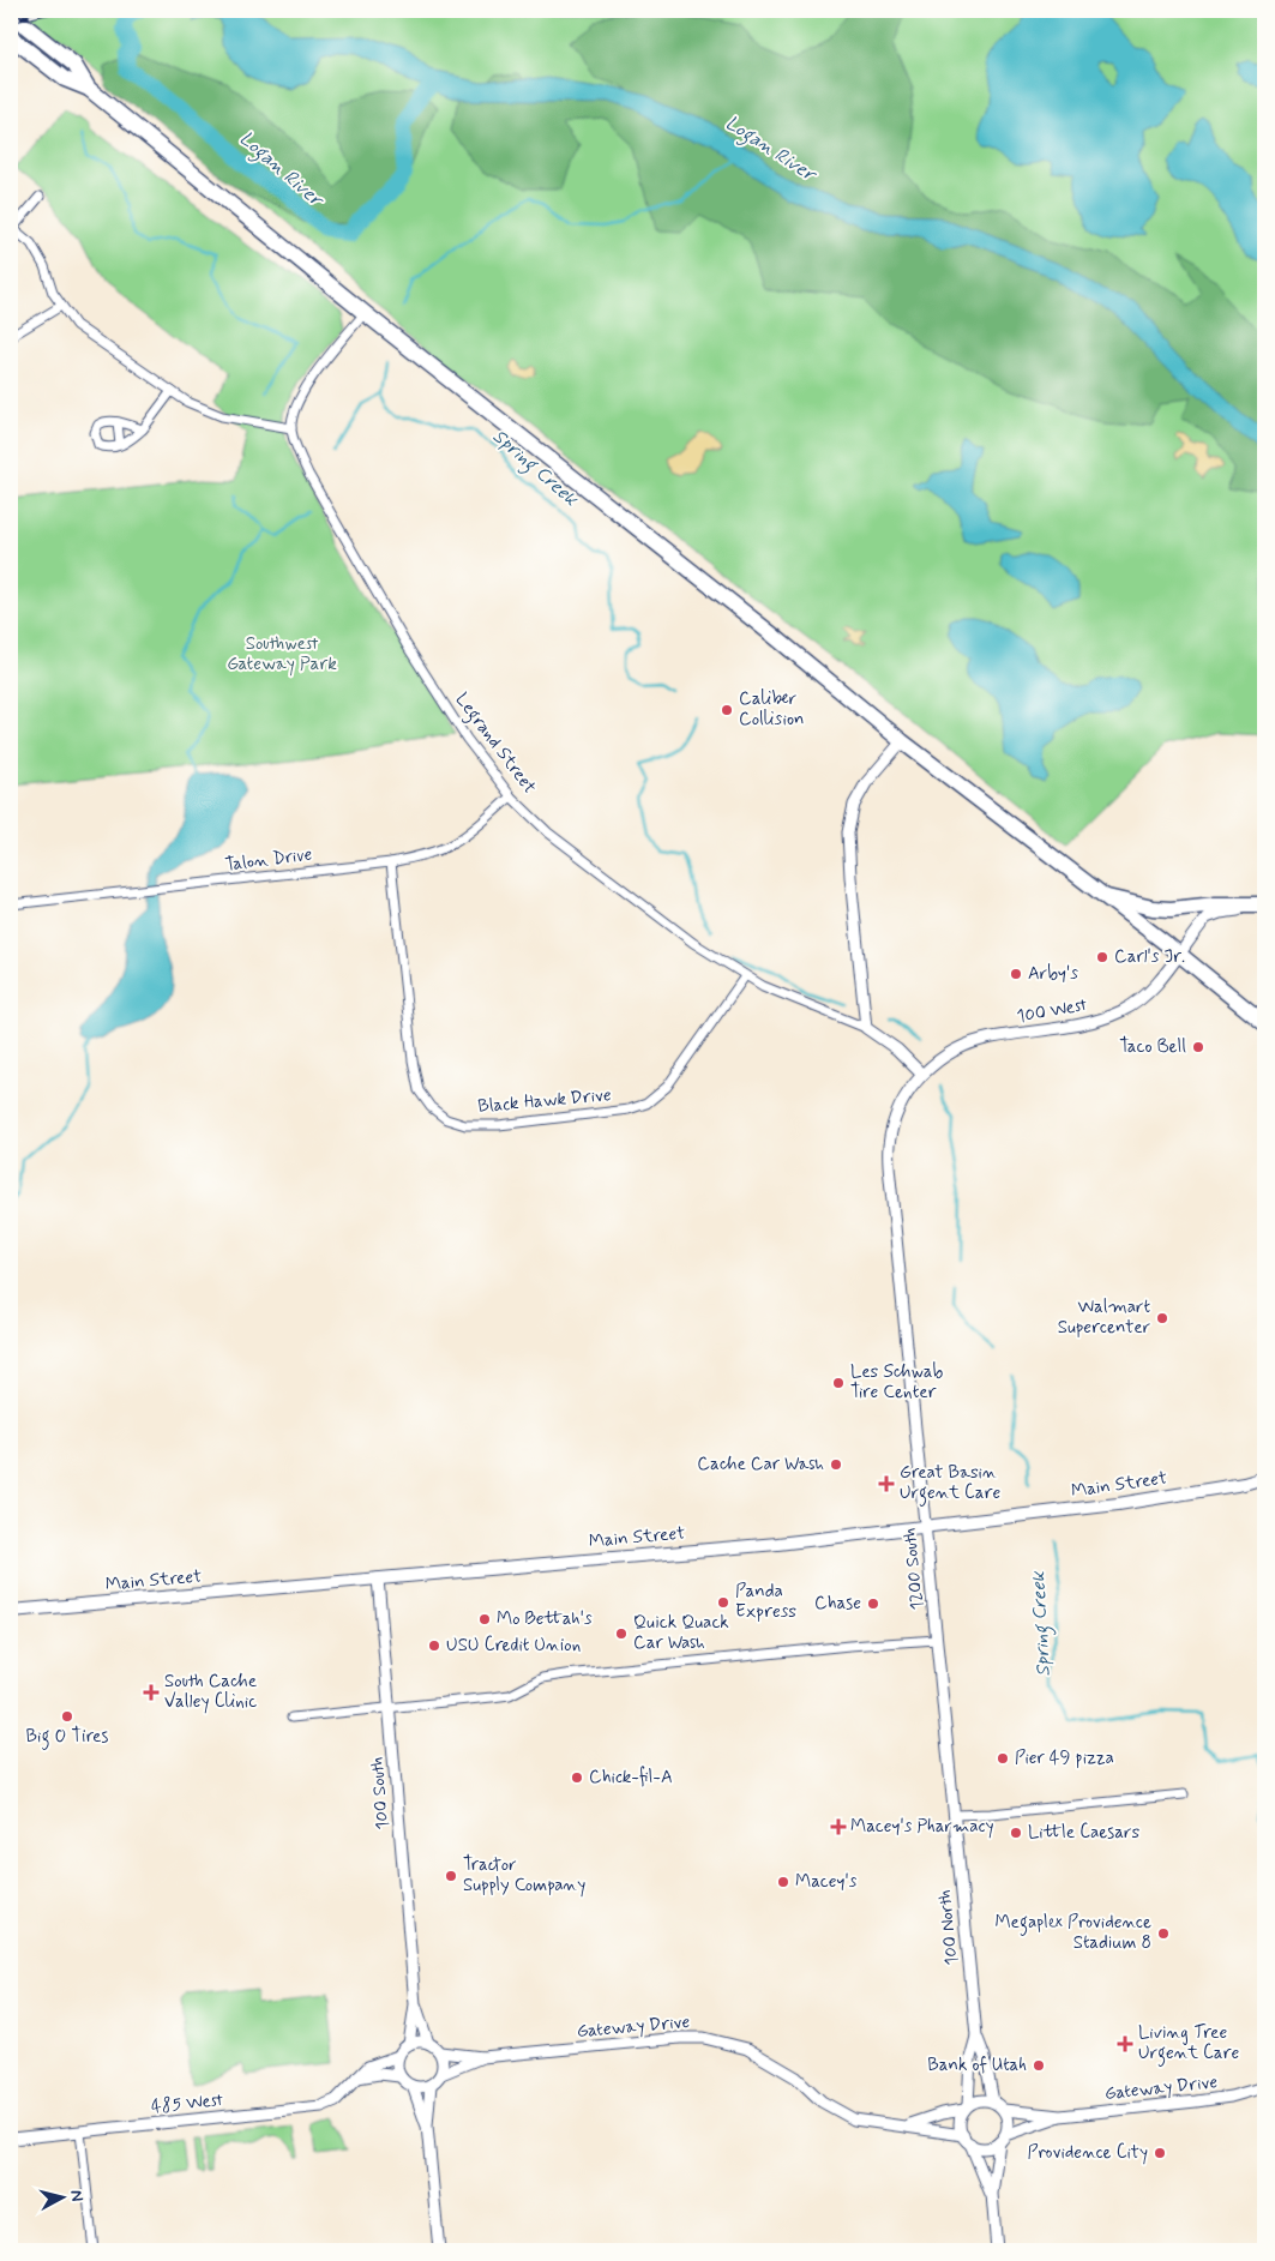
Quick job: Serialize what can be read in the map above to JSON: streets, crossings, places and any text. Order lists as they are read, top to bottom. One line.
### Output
{"streets":{"main road":["Main Street"],"street":["Legrand Street","Talon Drive","100 West","Black Hawk Drive","1200 South","100 South","100 North","Gateway Drive","485 West"]},"crossings":[["Legrand Street","Talon Drive"],["Legrand Street","100 West"],["Legrand Street","Black Hawk Drive"],["Talon Drive","Black Hawk Drive"],["100 West","1200 South"],["Main Street","1200 South"],["Main Street","100 South"],["1200 South","100 North"],["100 South","Gateway Drive"],["100 South","485 West"],["100 North","Gateway Drive"],["Gateway Drive","485 West"]],"water":["Logan River","Spring Creek"],"parks":["Southwest Gateway Park"],"places":{"other":["Caliber Collision","Carl's Jr.","Arby's","Taco Bell","Walmart Supercenter","Les Schwab Tire Center","Cache Car Wash","Panda Express","Chase","Mo Bettah's","Quick Quack Car Wash","USU Credit Union","Big O Tires","Pier 49 pizza","Chick-fil-A","Little Caesars","Tractor Supply Company","Macey's","Megaplex Providence Stadium 8","Bank of Utah","Providence City"],"health":["Great Basin Urgent Care","South Cache Valley Clinic","Macey's Pharmacy","Living Tree Urgent Care"]},"north":"right"}
